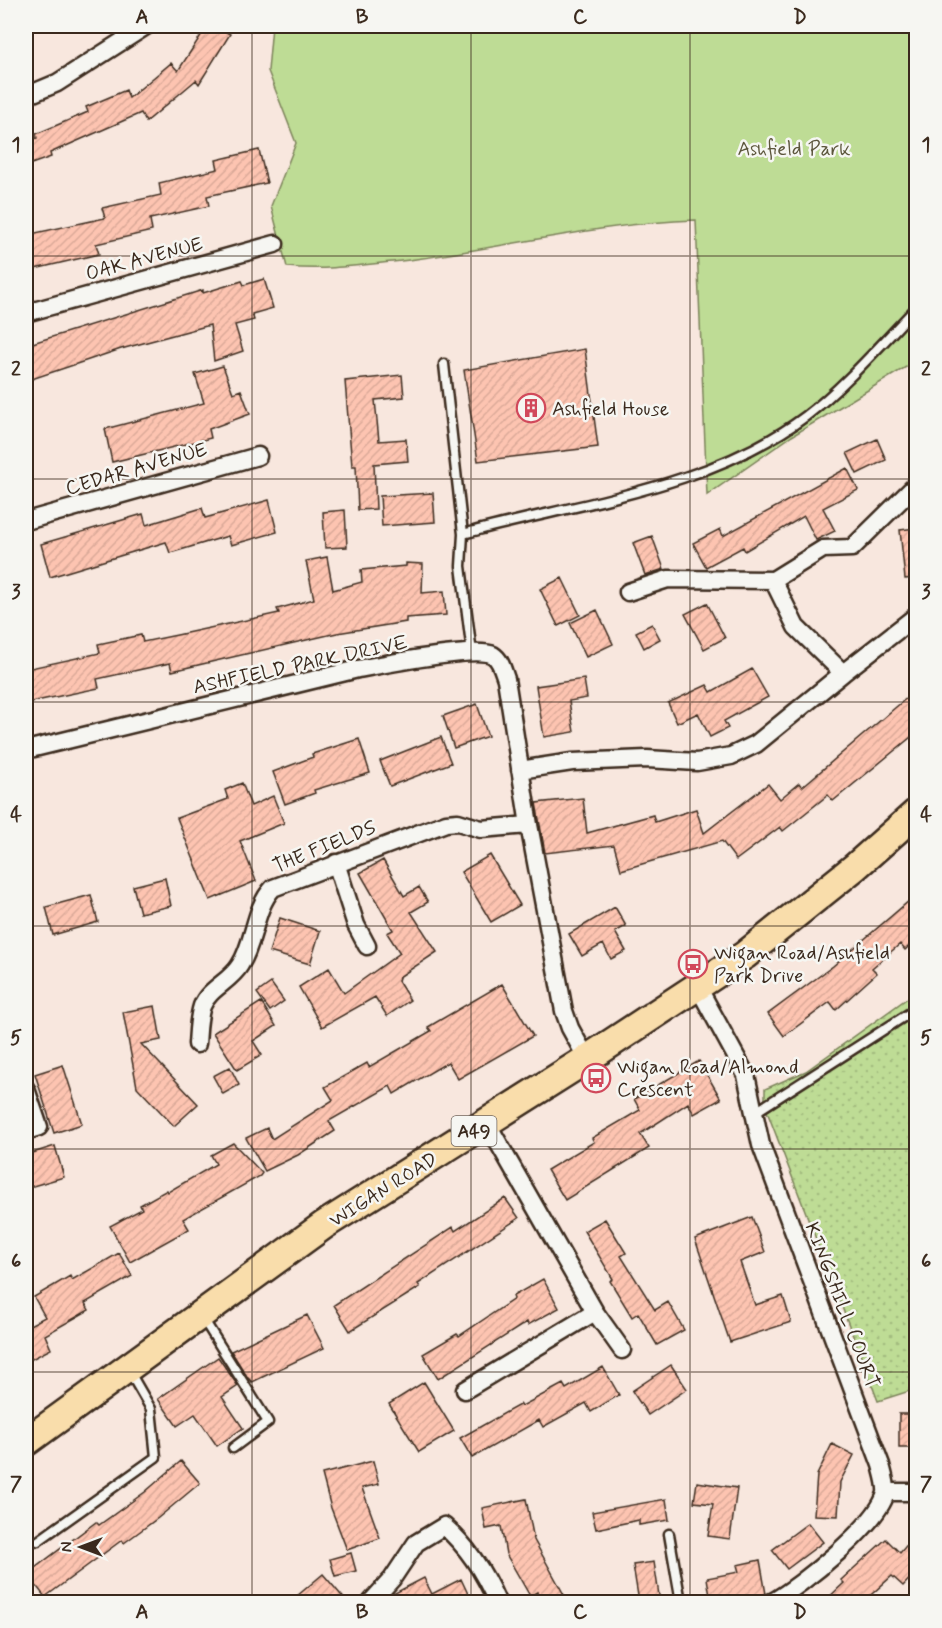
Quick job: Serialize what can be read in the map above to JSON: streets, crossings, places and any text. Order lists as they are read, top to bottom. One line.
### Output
{"streets":{"highway":["A49","WIGAN ROAD"],"street":["OAK AVENUE","CEDAR AVENUE","ASHFIELD PARK DRIVE","THE FIELDS","KINGSHILL COURT"]},"crossings":[["ASHFIELD PARK DRIVE","THE FIELDS"],["ASHFIELD PARK DRIVE","WIGAN ROAD"],["WIGAN ROAD","KINGSHILL COURT"]],"parks":["Ashfield Park"],"places":{"building":["Ashfield House"],"bus stop":["Wigan Road/Ashfield Park Drive","Wigan Road/Almond Crescent"]},"north":"left","grid":{"columns":["A","B","C","D"],"rows":["1","2","3","4","5","6","7"]}}
